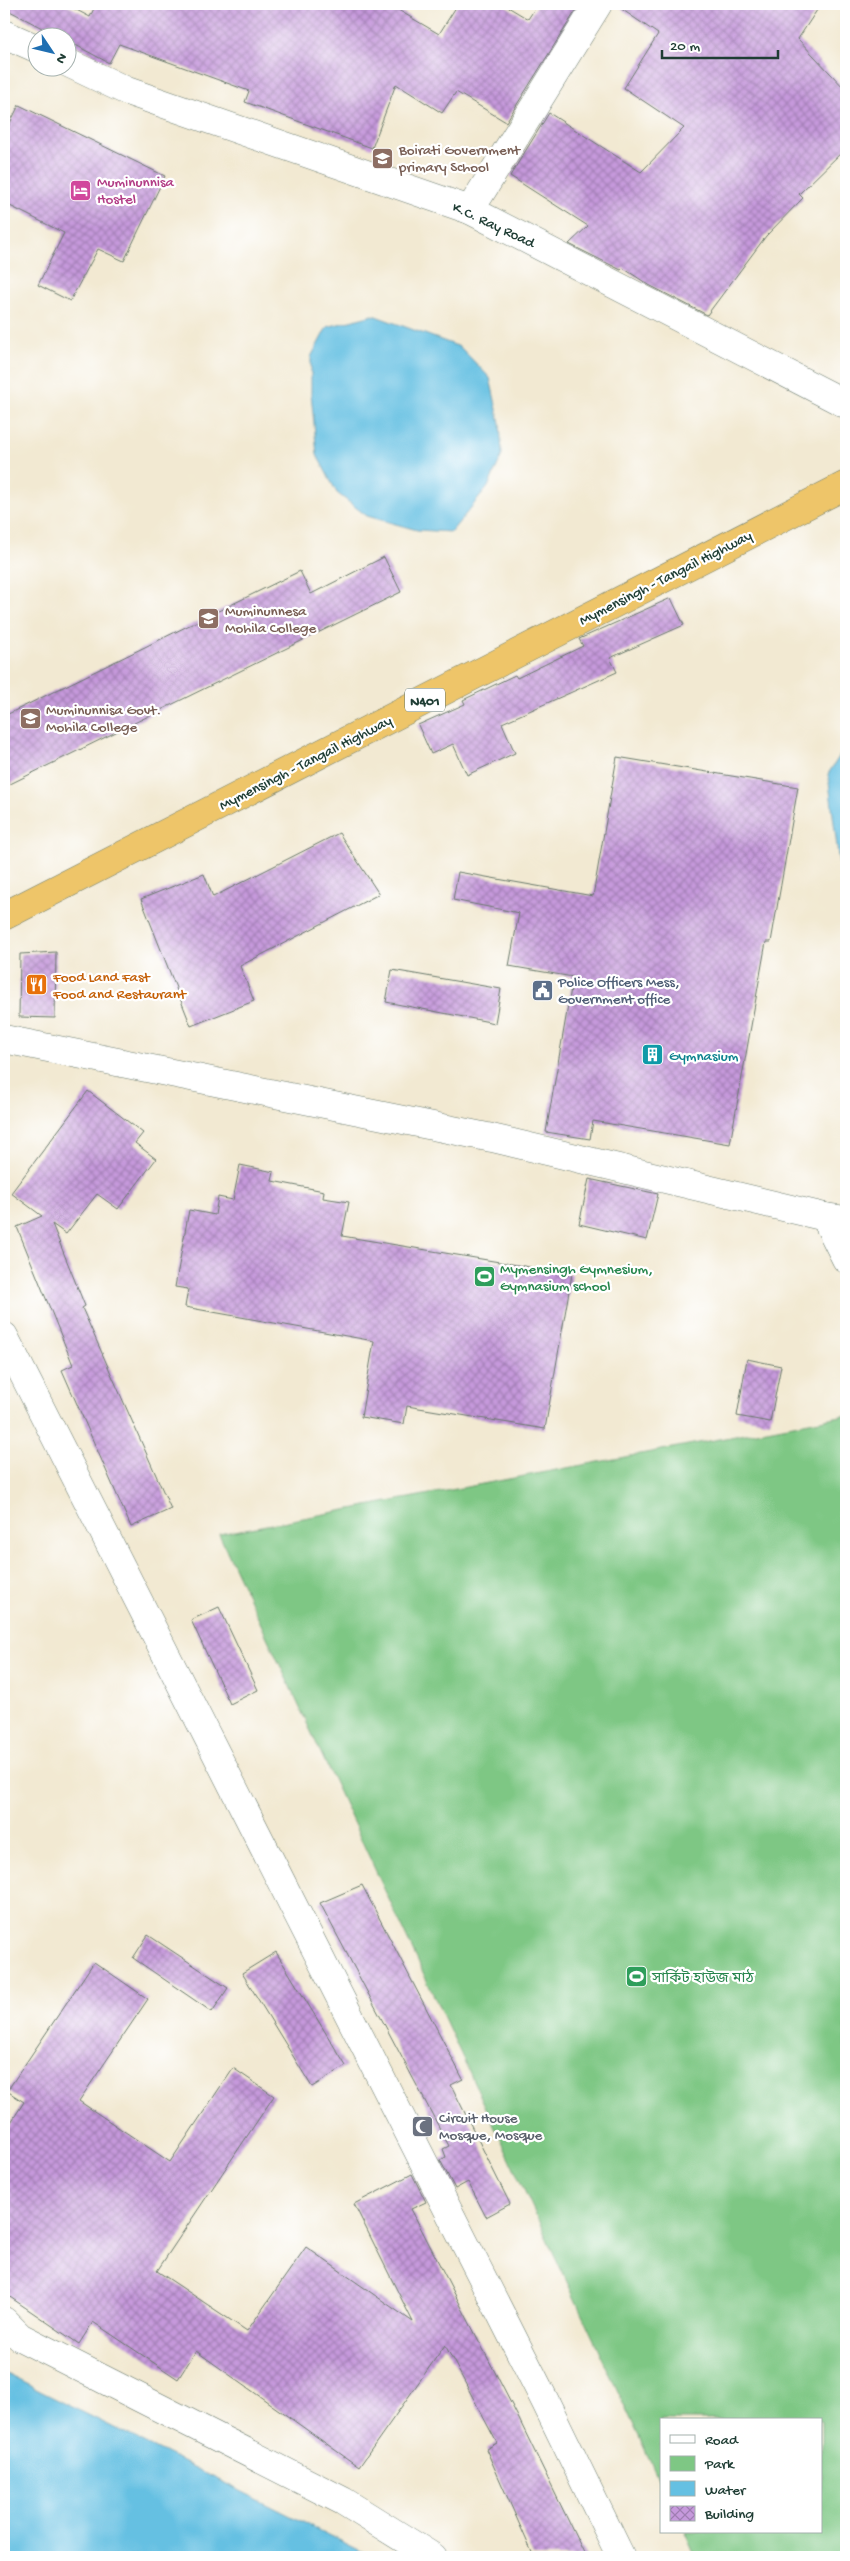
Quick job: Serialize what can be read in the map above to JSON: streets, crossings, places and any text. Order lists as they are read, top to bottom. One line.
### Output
{"streets":{"highway":["Mymensingh - Tangail Highway","N401"],"street":["K.C. Ray Road"]},"places":{"school or university":["Boirati Government primary School","Muminunnesa Mohila College","Muminunnisa Govt. Mohila College"],"hotel":["Muminunnisa Hostel"],"restaurant":["Food Land Fast Food and Restaurant"],"public building":["Police Officers Mess, Government office"],"building":["Gymnasium"],"sports":["Mymensingh Gymnesium, Gymnasium school","সার্কিট হাউজ মাঠ"],"mosque":["Circuit House Mosque, Mosque"]},"legend":["Road","Park","Water","Building"],"scale_bar":"20 m","north":"bottom right"}
